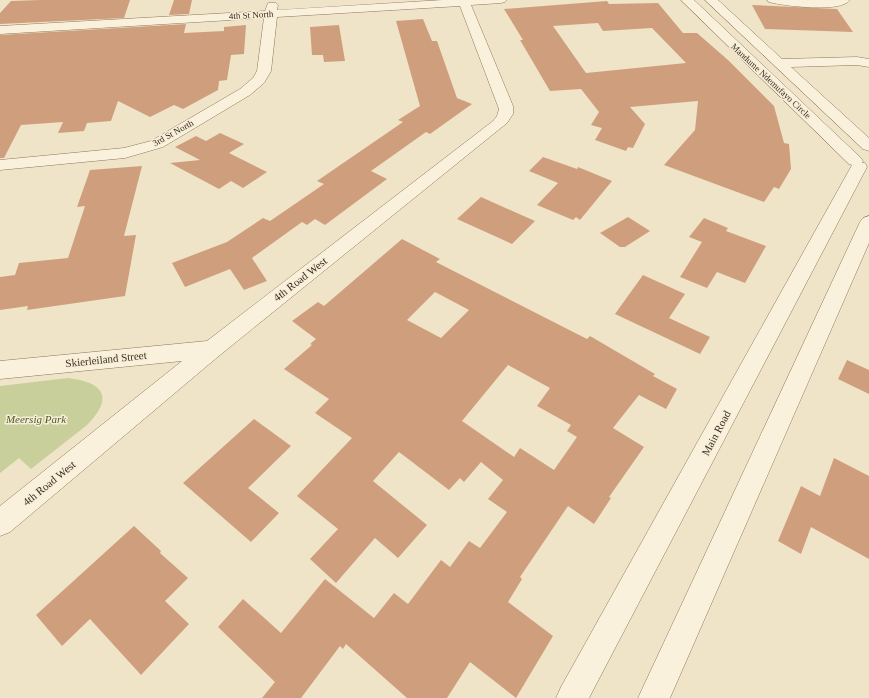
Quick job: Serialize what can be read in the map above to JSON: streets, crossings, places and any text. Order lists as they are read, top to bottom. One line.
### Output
{"streets":{"street":["4th St North","Mandume Ndemufayo Circle","3rd St North","4th Road West","Skierleiland Street","Main Road"]},"crossings":[["4th St North","3rd St North"],["4th St North","4th Road West"],["Mandume Ndemufayo Circle","Main Road"],["4th Road West","Skierleiland Street"]],"parks":["Meersig Park"]}
